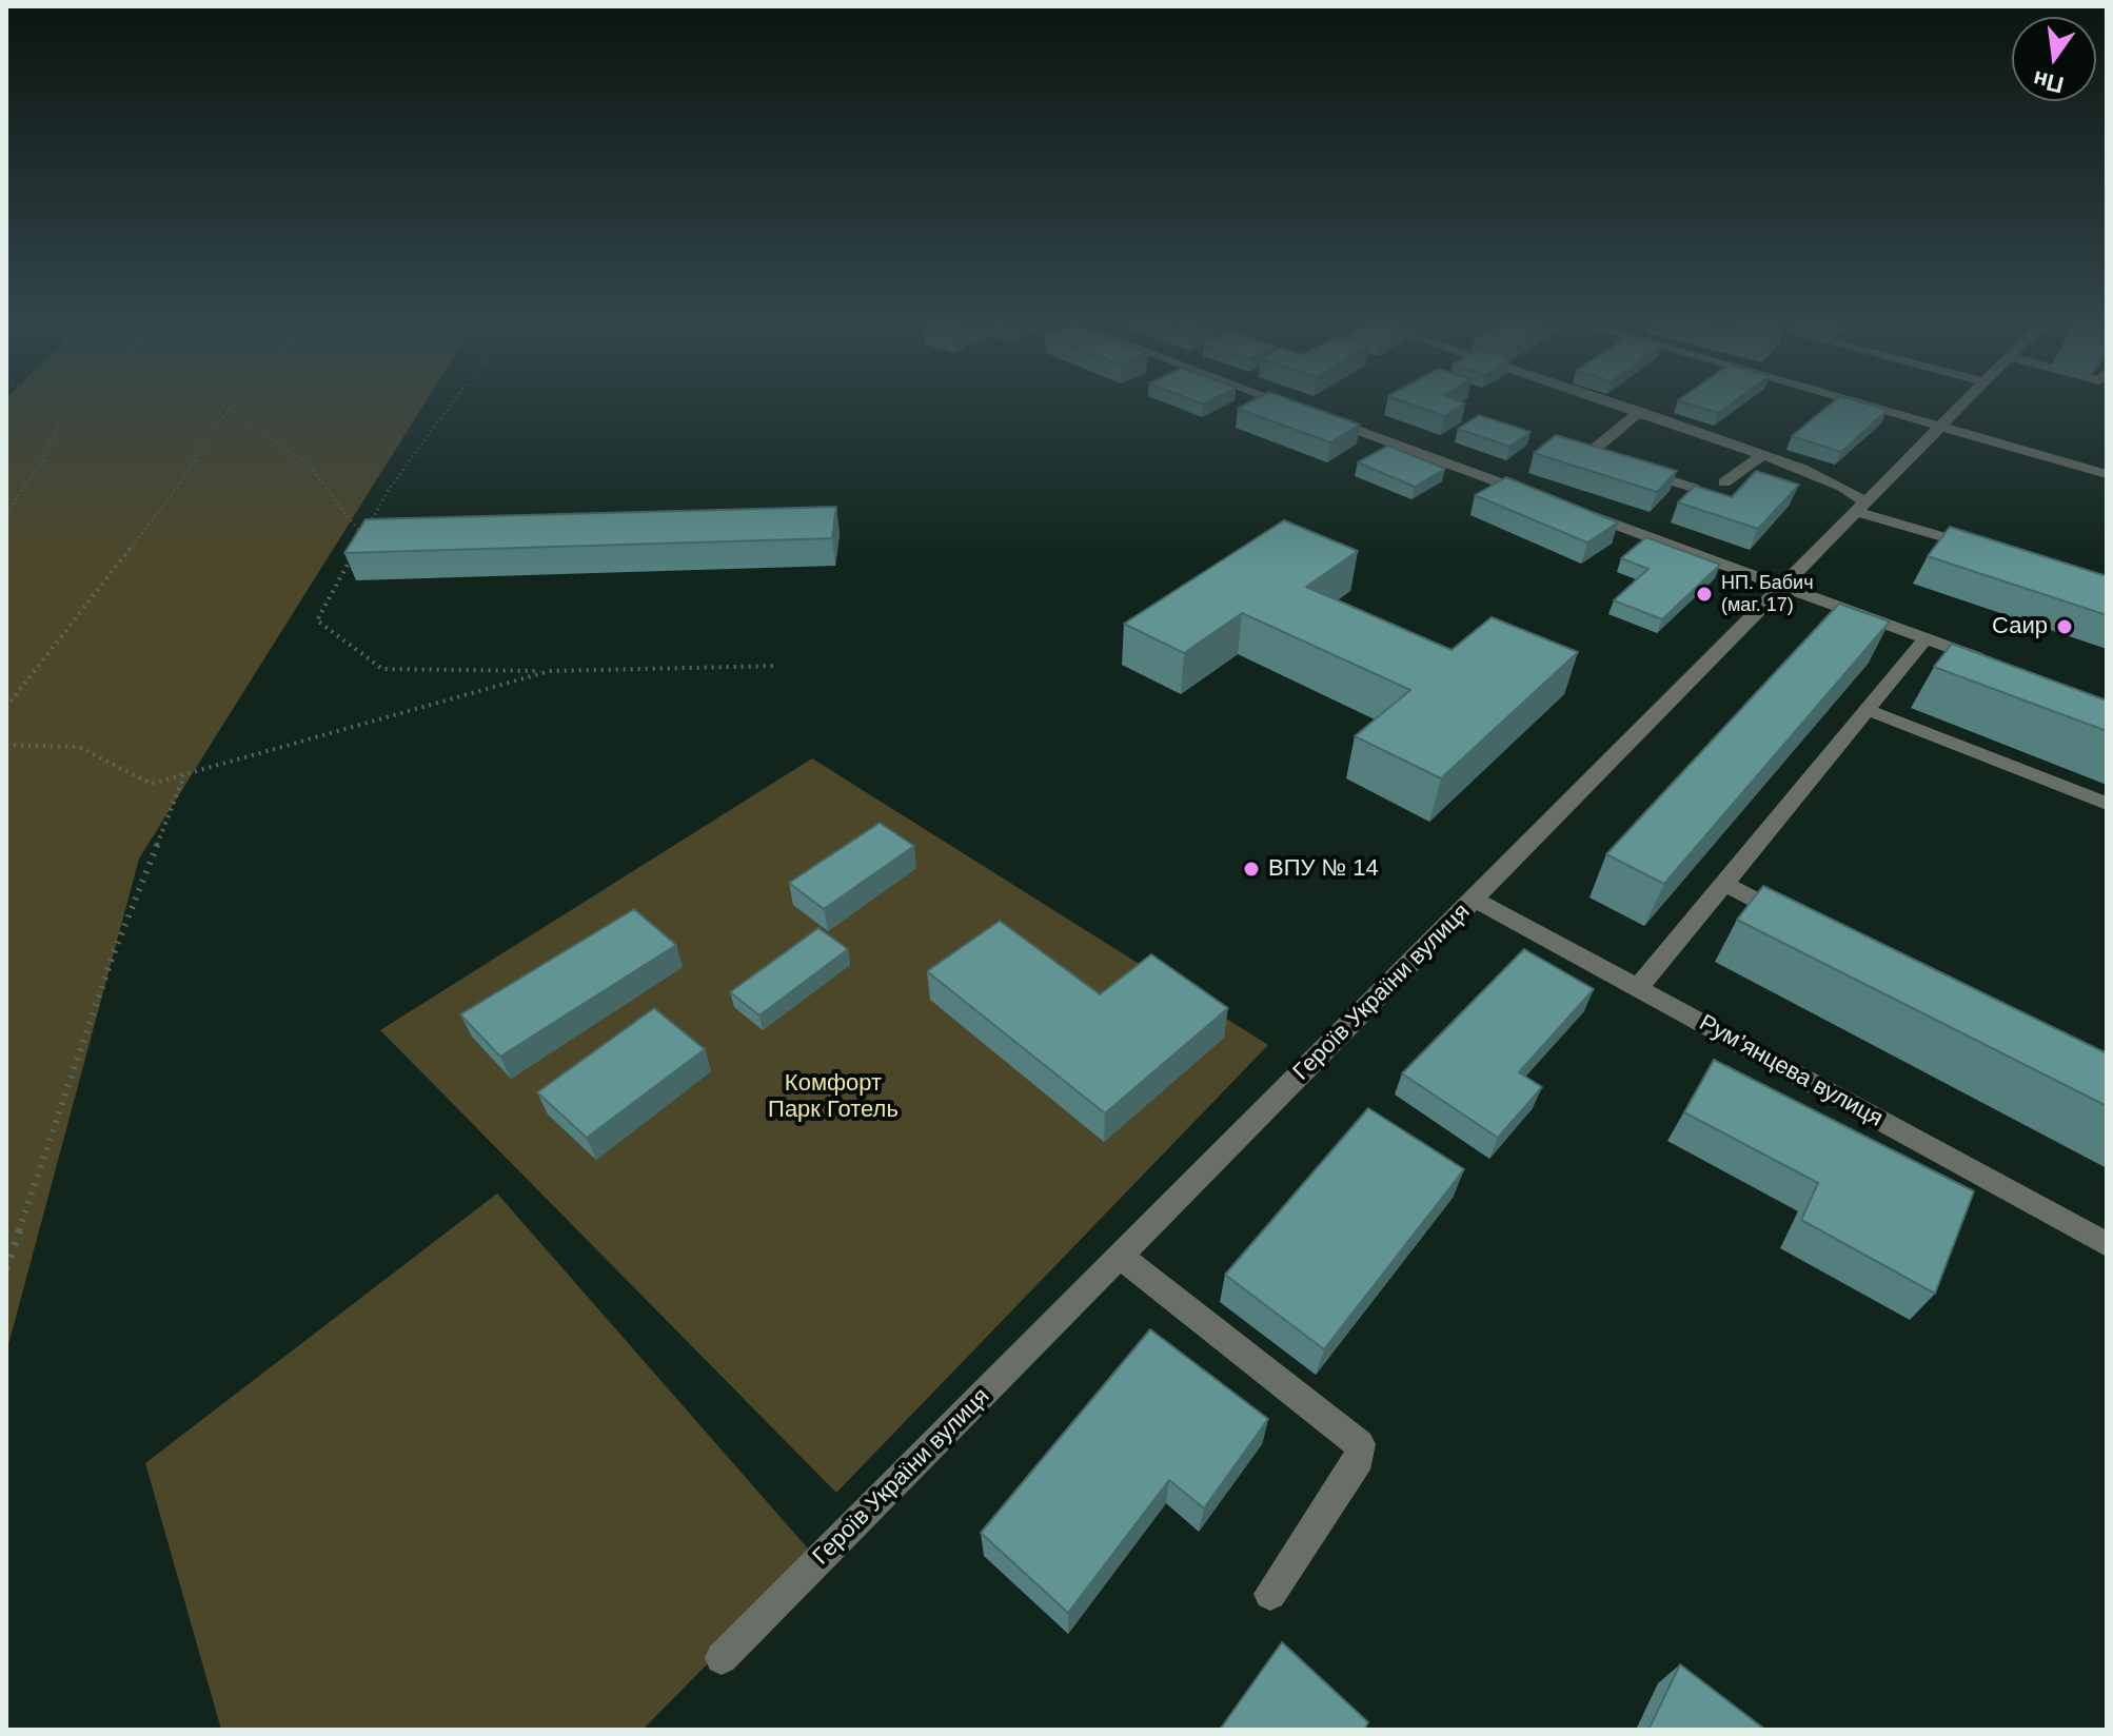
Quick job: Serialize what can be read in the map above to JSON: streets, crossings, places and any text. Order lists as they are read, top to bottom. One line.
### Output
{"streets":{"street":["Героїв України вулиця","Рум’янцева вулиця"]},"crossings":[["Героїв України вулиця","Рум’янцева вулиця"]],"parks":["Комфорт Парк Готель"],"places":["НП. Бабич (маг. 17)","Саир","ВПУ № 14"],"north":"bottom"}
